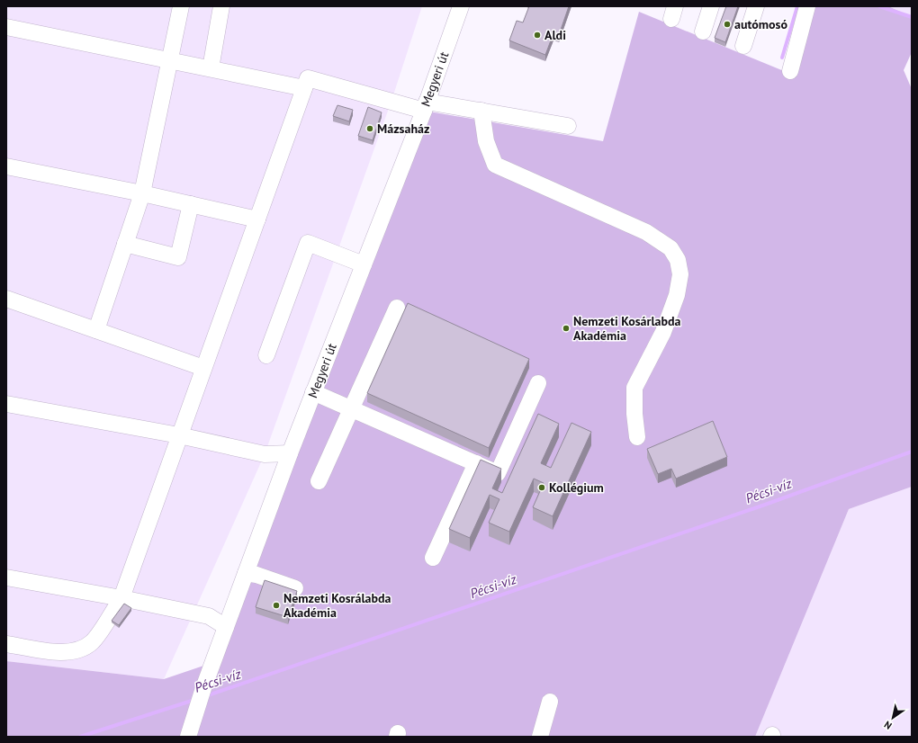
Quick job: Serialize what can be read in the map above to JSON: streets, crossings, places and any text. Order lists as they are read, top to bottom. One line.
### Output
{"streets":{"street":["Megyeri út"]},"water":["Pécsi-víz"],"places":["autómosó","Aldi","Mázsaház","Nemzeti Kosárlabda Akadémia","Kollégium","Nemzeti Kosrálabda Akadémia"],"north":"bottom left"}
